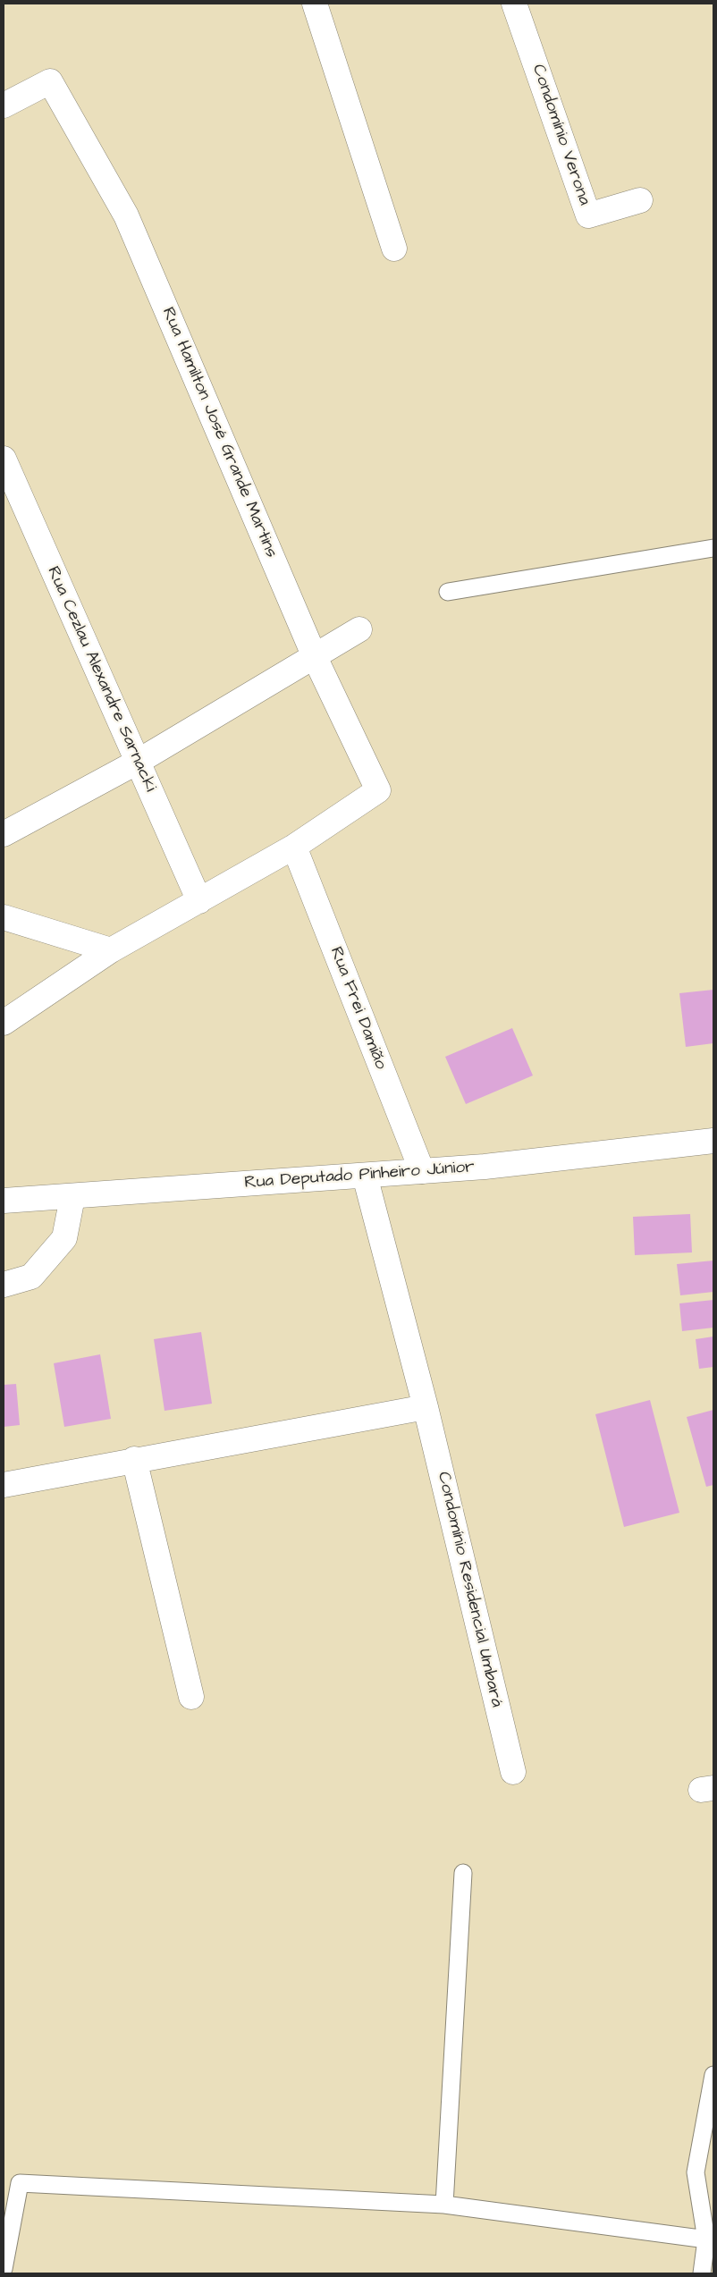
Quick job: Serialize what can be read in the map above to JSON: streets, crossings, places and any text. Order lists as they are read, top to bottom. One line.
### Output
{"streets":{"street":["Condomínio Verona","Rua Hamilton José Grande Martins","Rua Cezlau Alexandre Sarnacki","Rua Frei Damião","Rua Deputado Pinheiro Júnior","Condomínio Residencial Umbará"]},"crossings":[["Rua Hamilton José Grande Martins","Rua Frei Damião"],["Rua Frei Damião","Rua Deputado Pinheiro Júnior"],["Rua Deputado Pinheiro Júnior","Condomínio Residencial Umbará"]]}
